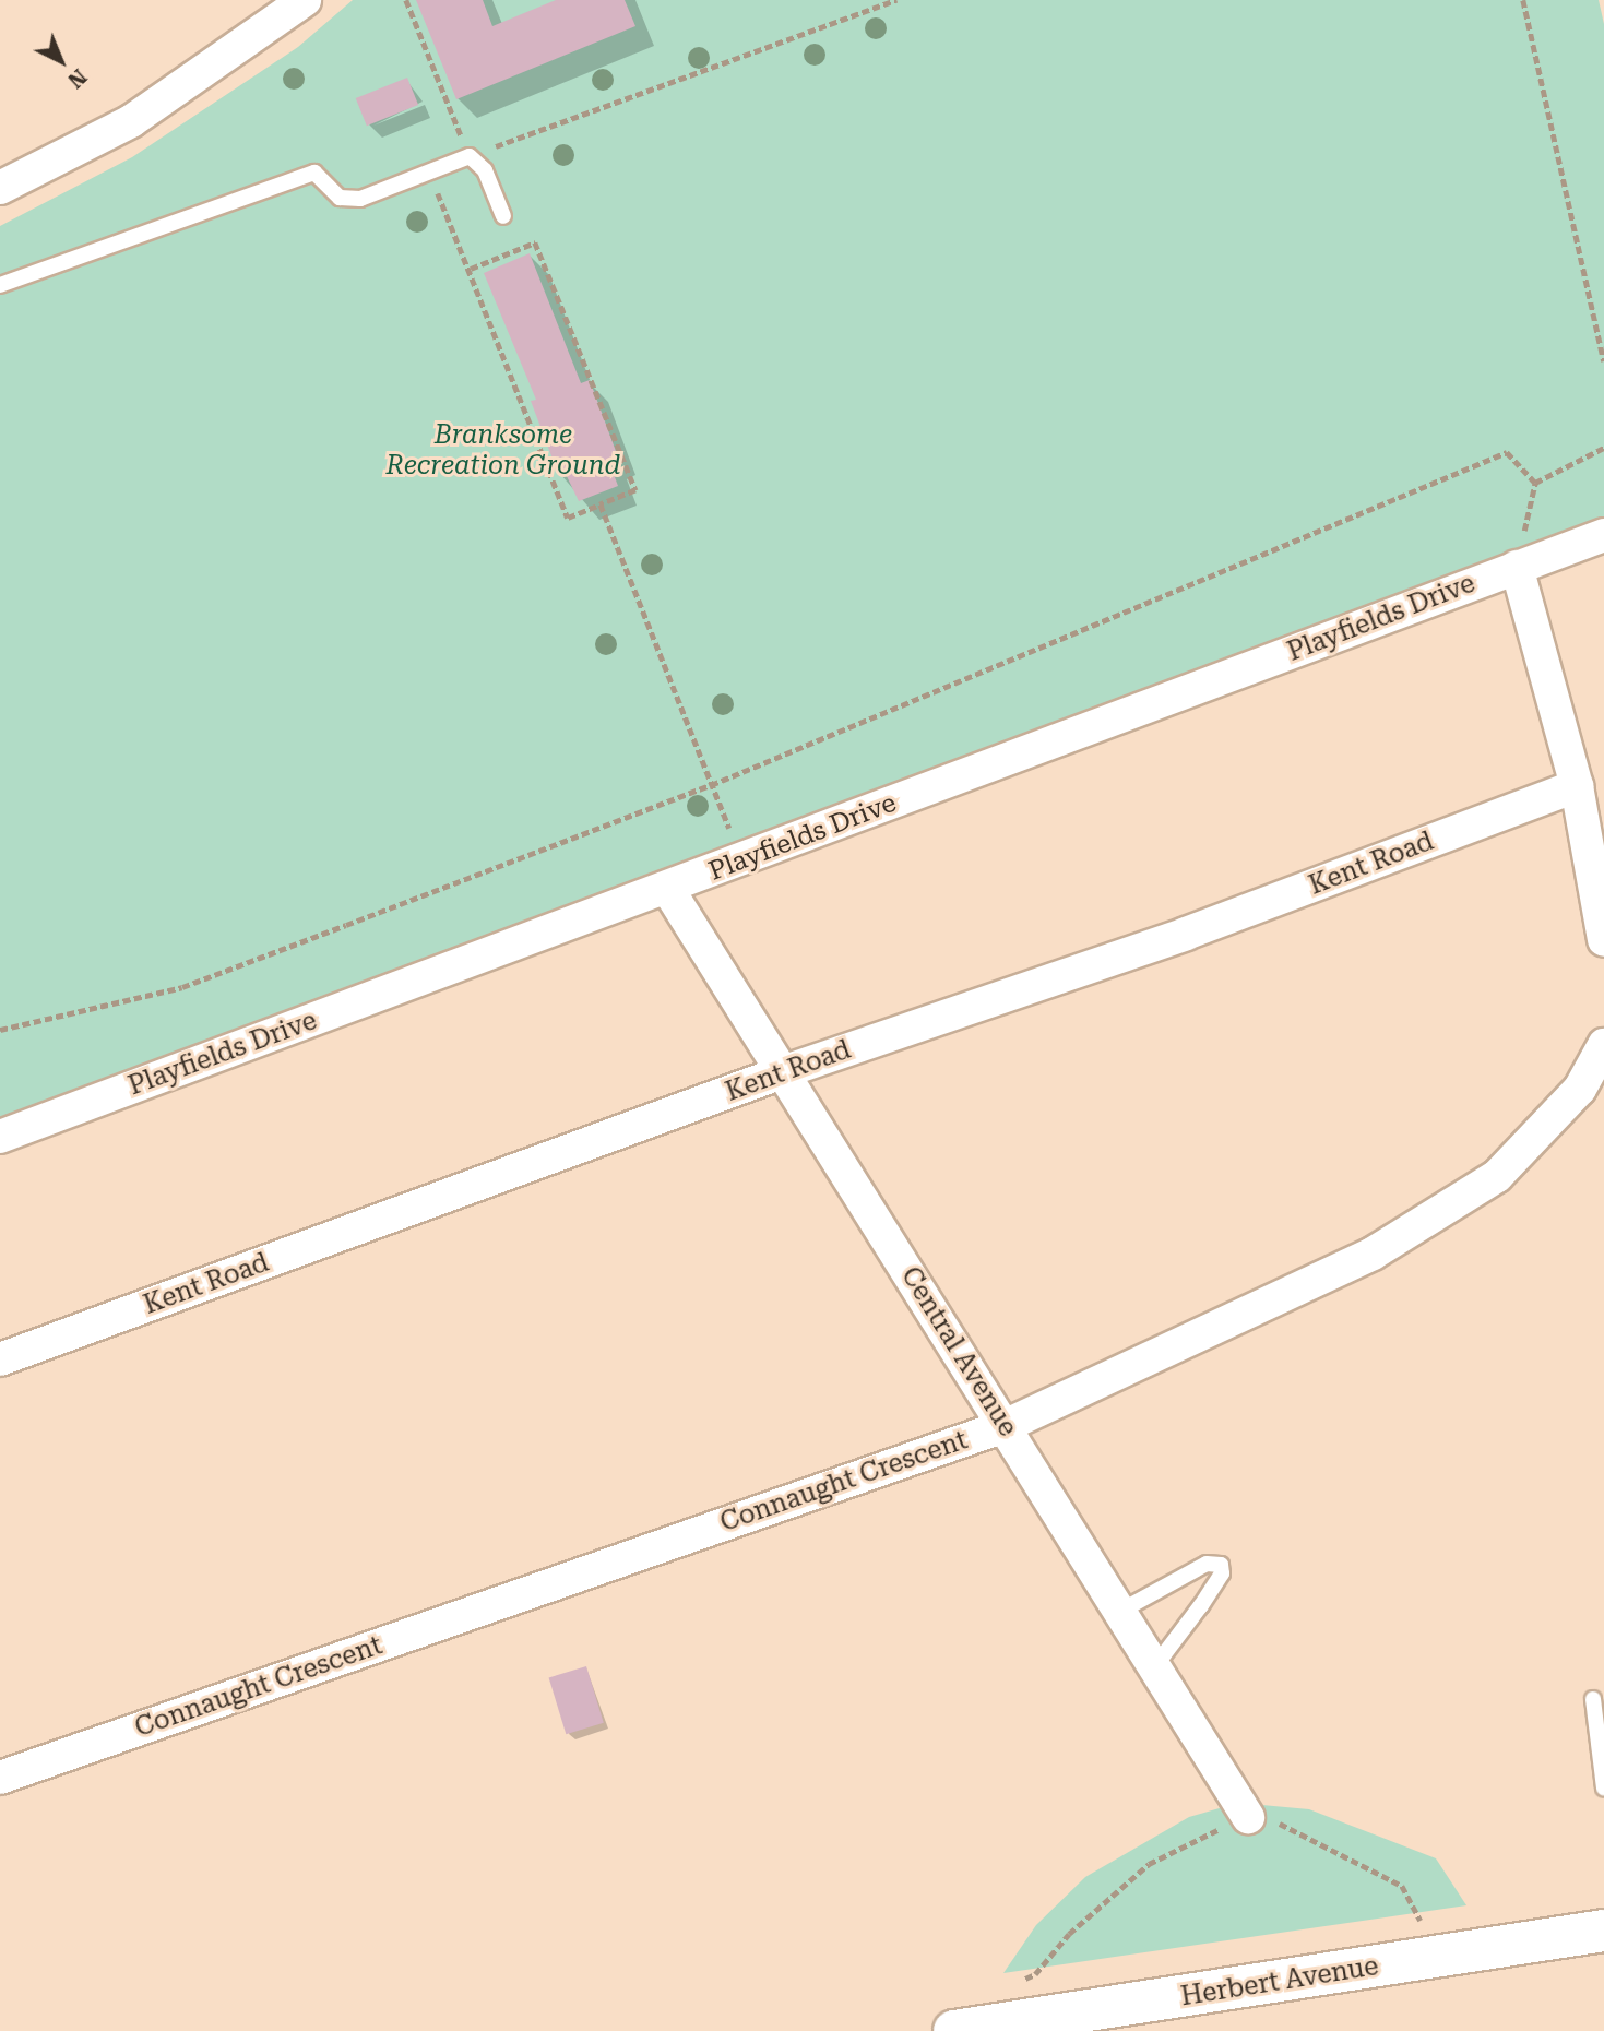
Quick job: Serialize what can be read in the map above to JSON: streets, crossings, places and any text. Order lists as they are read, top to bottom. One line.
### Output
{"streets":{"street":["Playfields Drive","Kent Road","Central Avenue","Connaught Crescent","Herbert Avenue"]},"crossings":[["Playfields Drive","Central Avenue"],["Kent Road","Central Avenue"],["Central Avenue","Connaught Crescent"]],"parks":["Branksome Recreation Ground"],"north":"bottom right"}
